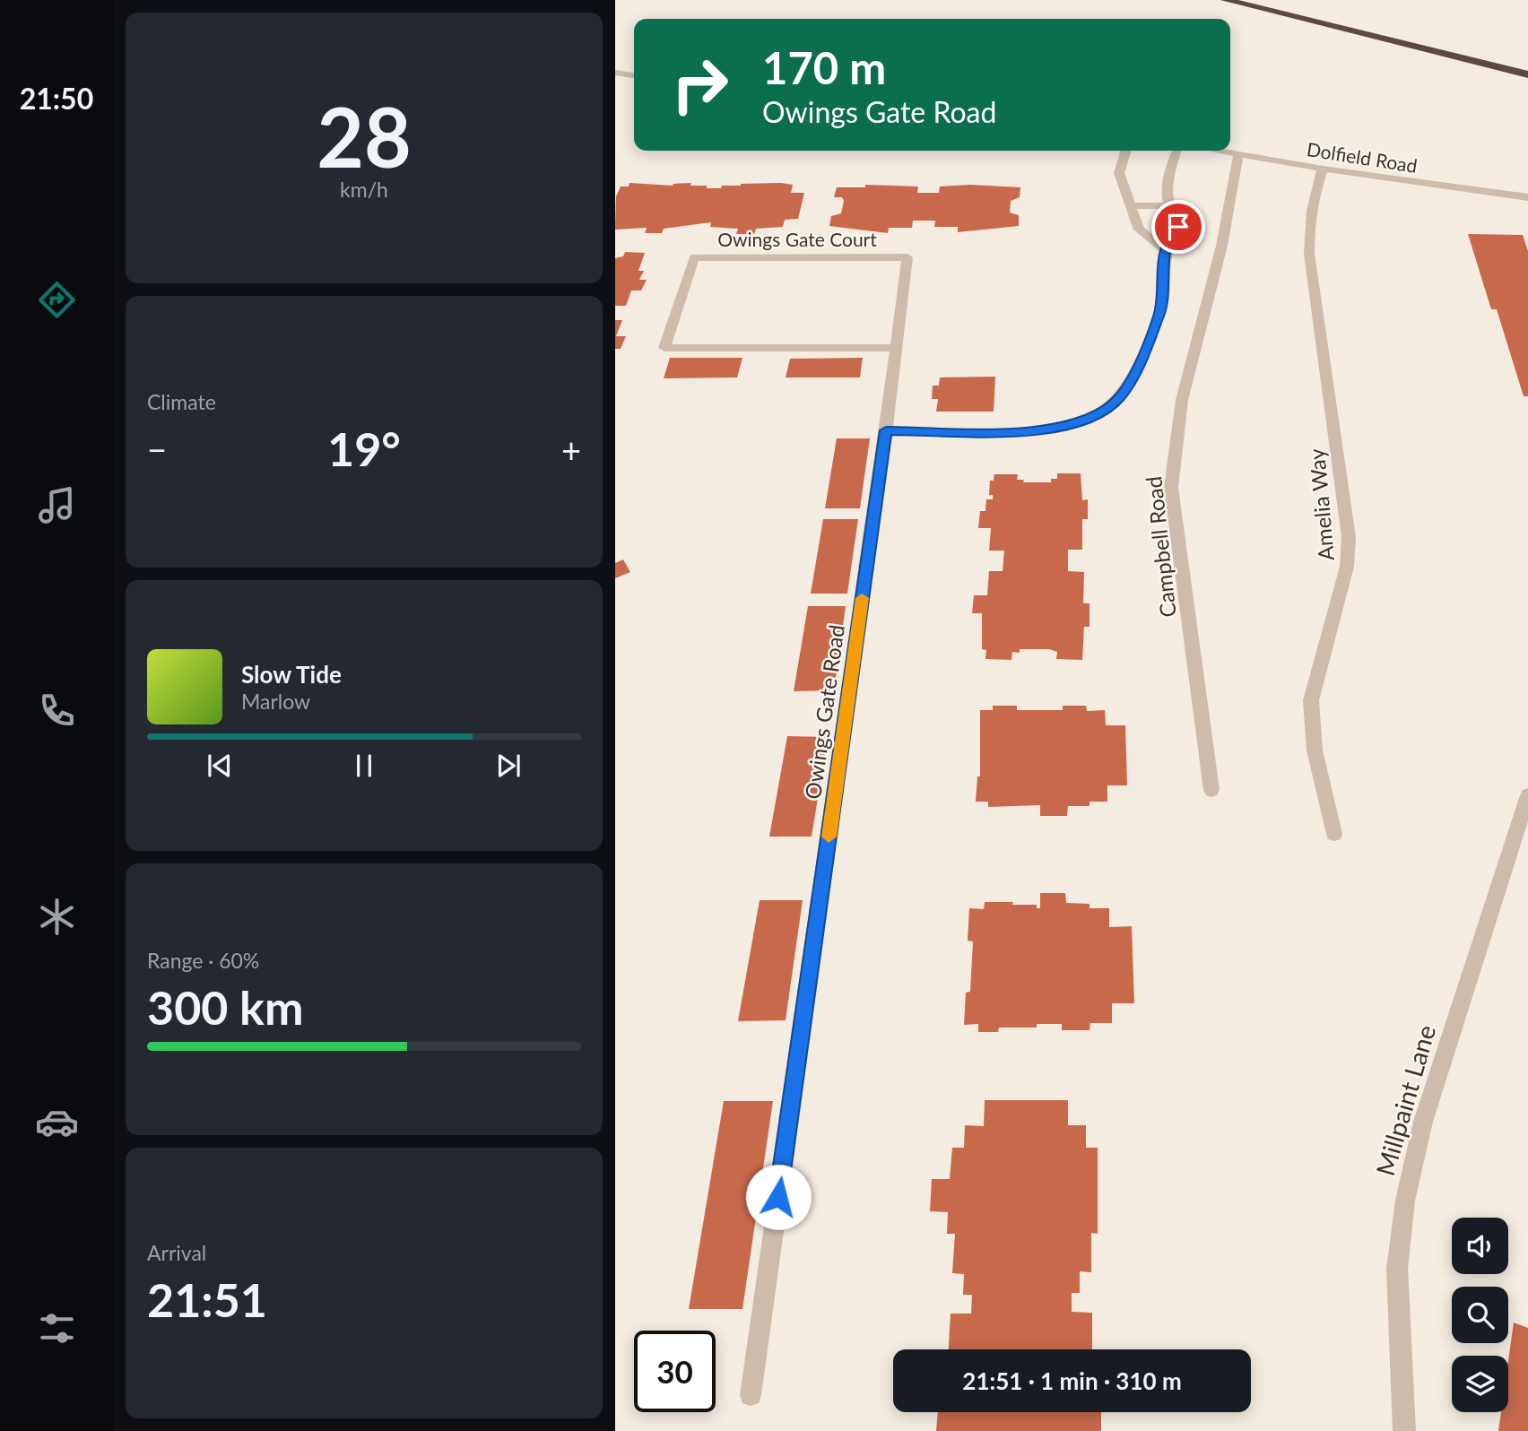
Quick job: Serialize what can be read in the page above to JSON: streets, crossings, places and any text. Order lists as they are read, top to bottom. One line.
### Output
{"streets":{"street":["Dolfield Road","Owings Gate Court","Amelia Way","Campbell Road","Owings Gate Road","Millpaint Lane"]},"crossings":[["Dolfield Road","Amelia Way"],["Dolfield Road","Campbell Road"],["Owings Gate Court","Owings Gate Road"]],"page":{"tabs":"21:50","tile":[["28","km/h"],"Climate",["Range · 60%","300 km"],["Arrival","21:51"]],"turn":["170 m","Owings Gate Road"],"heat":["−","19°","+"],"song":["Slow Tide","Marlow"],"limit":"30","trip":"21:51 · 1 min · 310 m"}}
